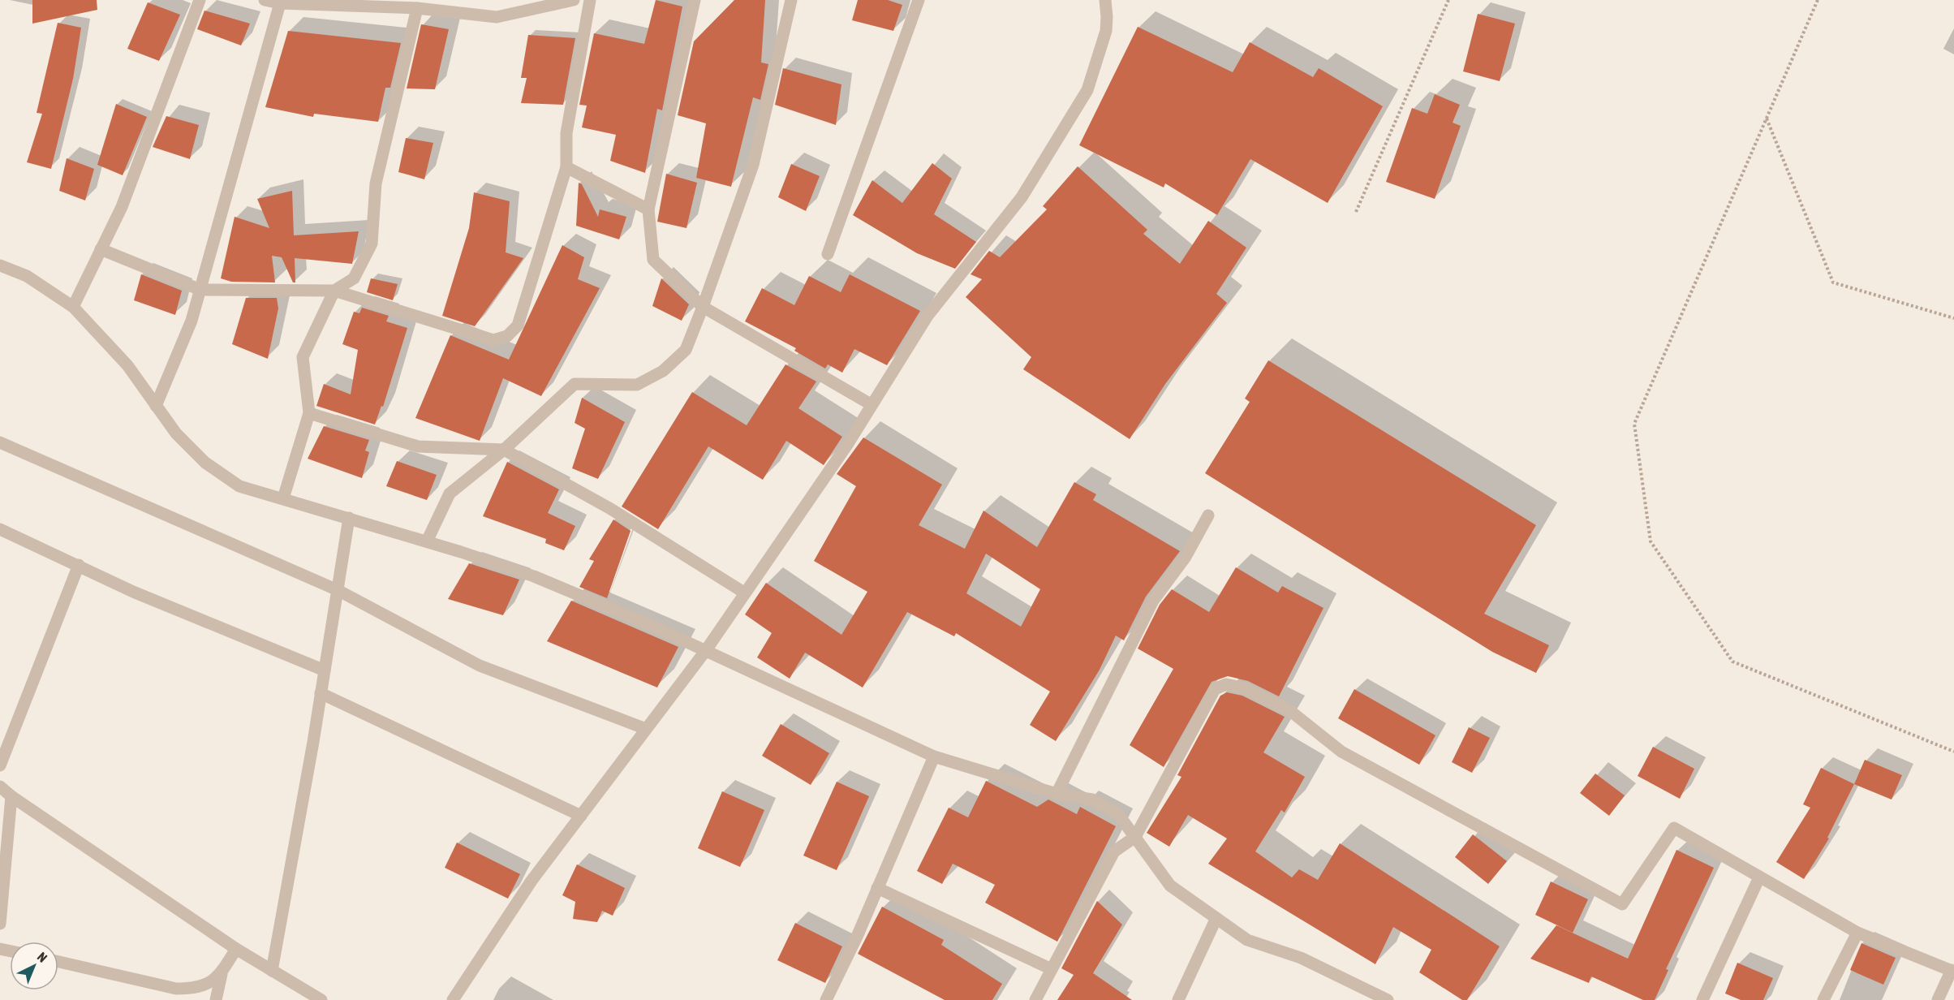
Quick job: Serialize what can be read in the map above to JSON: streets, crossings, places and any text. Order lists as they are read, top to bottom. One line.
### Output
{"north":"top right"}
